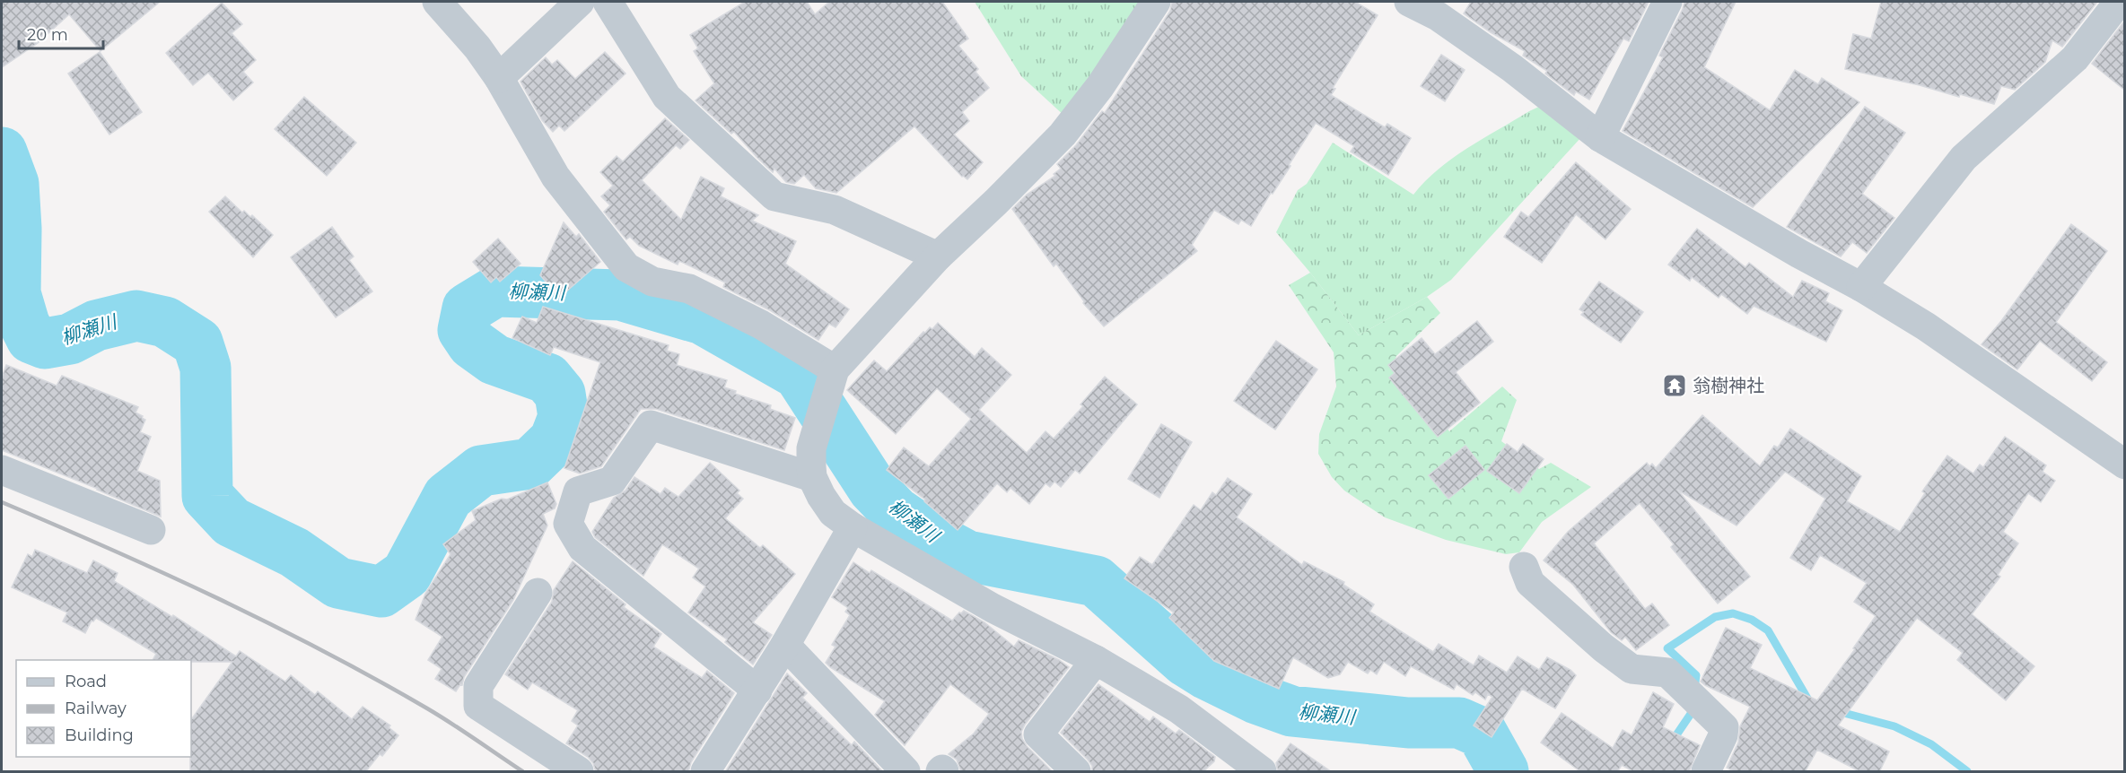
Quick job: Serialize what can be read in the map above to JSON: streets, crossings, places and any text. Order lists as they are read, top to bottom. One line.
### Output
{"water":["柳瀬川"],"places":{"temple":["翁樹神社"]},"legend":["Road","Railway","Building"],"scale_bar":"20 m"}
